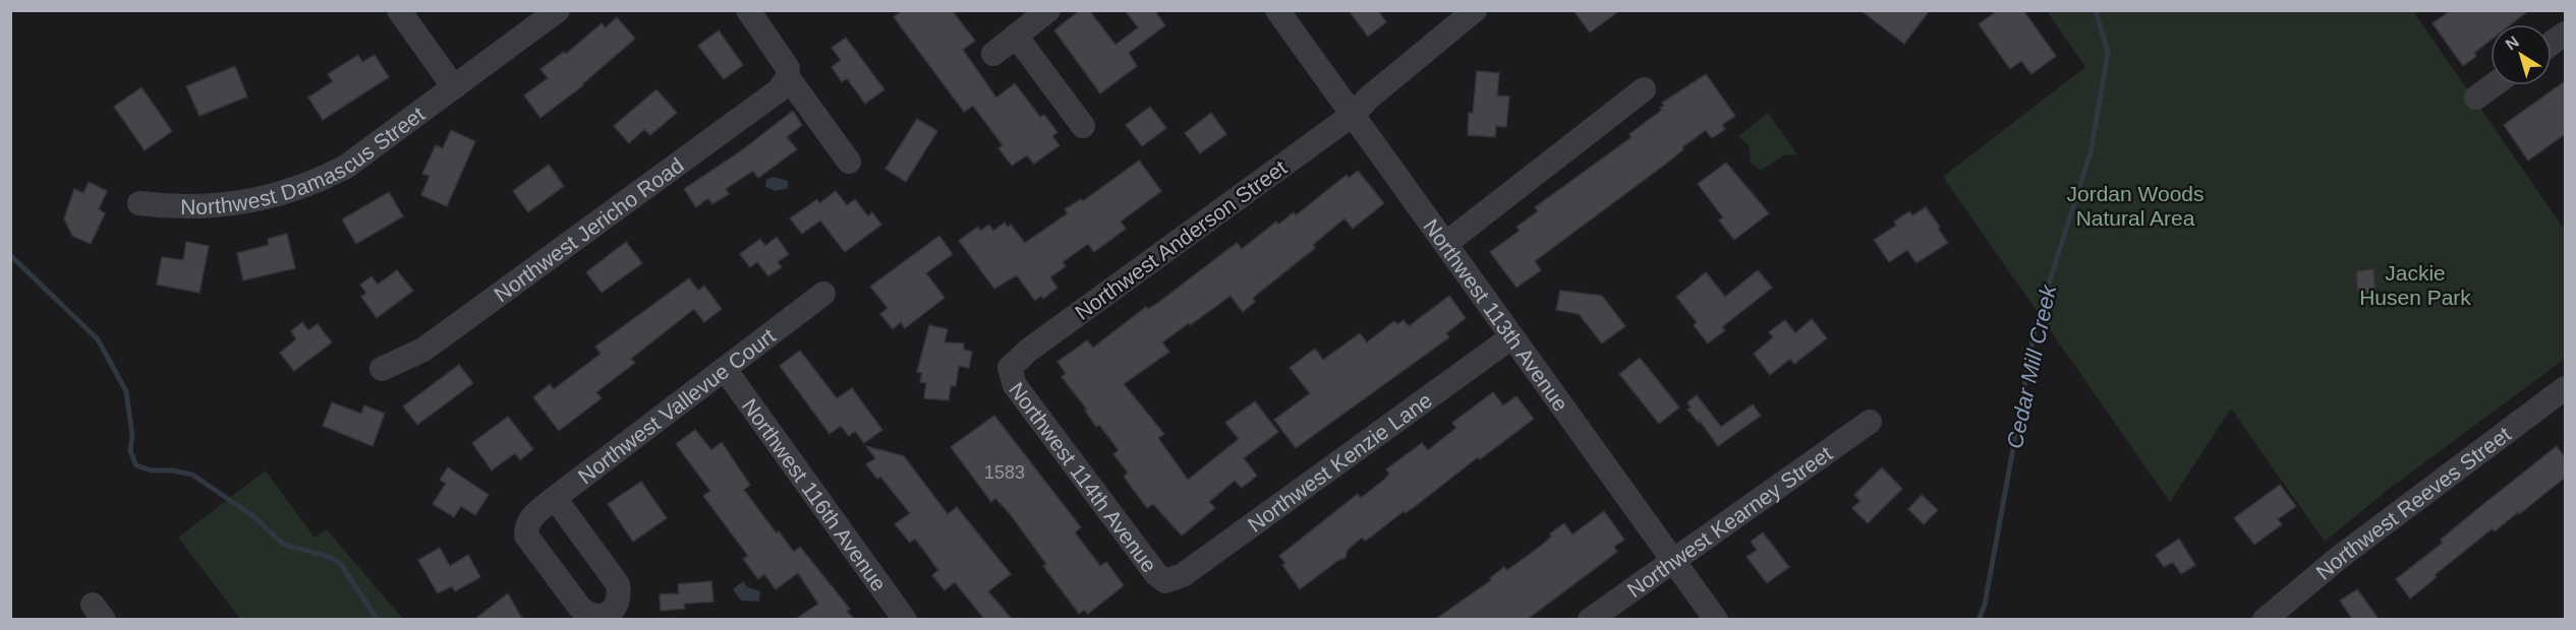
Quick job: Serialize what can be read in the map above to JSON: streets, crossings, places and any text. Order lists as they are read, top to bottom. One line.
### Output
{"streets":{"street":["Northwest Damascus Street","Northwest Jericho Road","Northwest Anderson Street","Northwest 113th Avenue","Northwest Vallevue Court","Northwest Kenzie Lane","Northwest 114th Avenue","Northwest 116th Avenue","Northwest Reeves Street","Northwest Kearney Street"]},"crossings":[["Northwest Anderson Street","Northwest 113th Avenue"],["Northwest Anderson Street","Northwest 114th Avenue"],["Northwest 113th Avenue","Northwest Kenzie Lane"],["Northwest 113th Avenue","Northwest Kearney Street"],["Northwest Vallevue Court","Northwest 116th Avenue"],["Northwest Kenzie Lane","Northwest 114th Avenue"]],"water":["Cedar Mill Creek"],"parks":["Jordan Woods Natural Area","Jackie Husen Park"],"house_numbers":["1583"],"north":"top left"}
